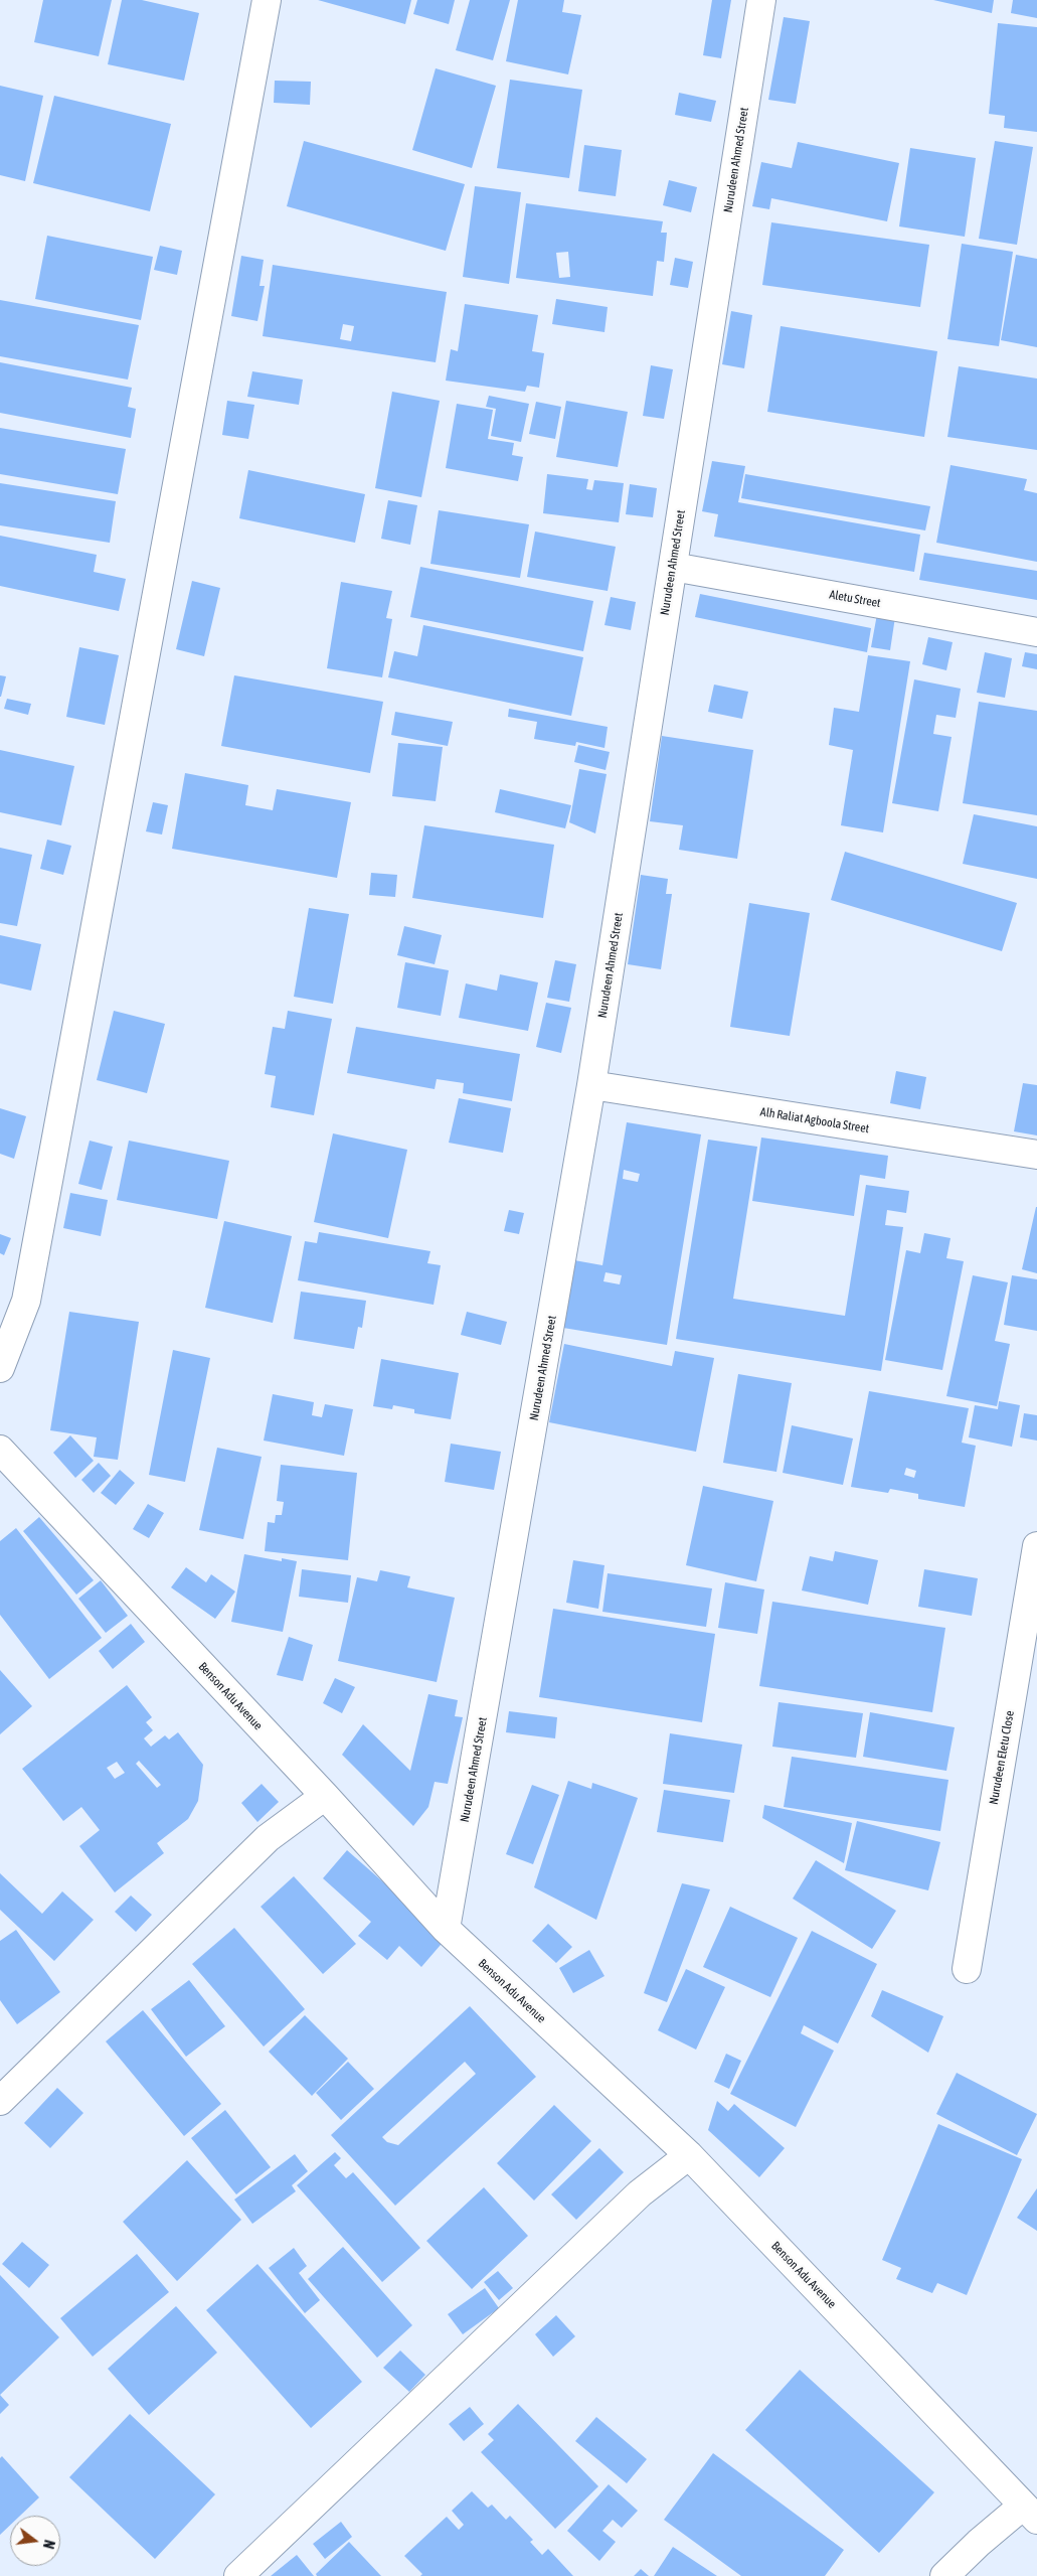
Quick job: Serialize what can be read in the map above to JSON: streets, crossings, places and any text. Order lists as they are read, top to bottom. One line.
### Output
{"streets":{"street":["Nurudeen Ahmed Street","Aletu Street","Alh Raliat Agboola Street","Benson Adu Avenue","Nurudeen Eletu Close"]},"crossings":[["Nurudeen Ahmed Street","Aletu Street"],["Nurudeen Ahmed Street","Alh Raliat Agboola Street"],["Nurudeen Ahmed Street","Benson Adu Avenue"]],"north":"right"}
